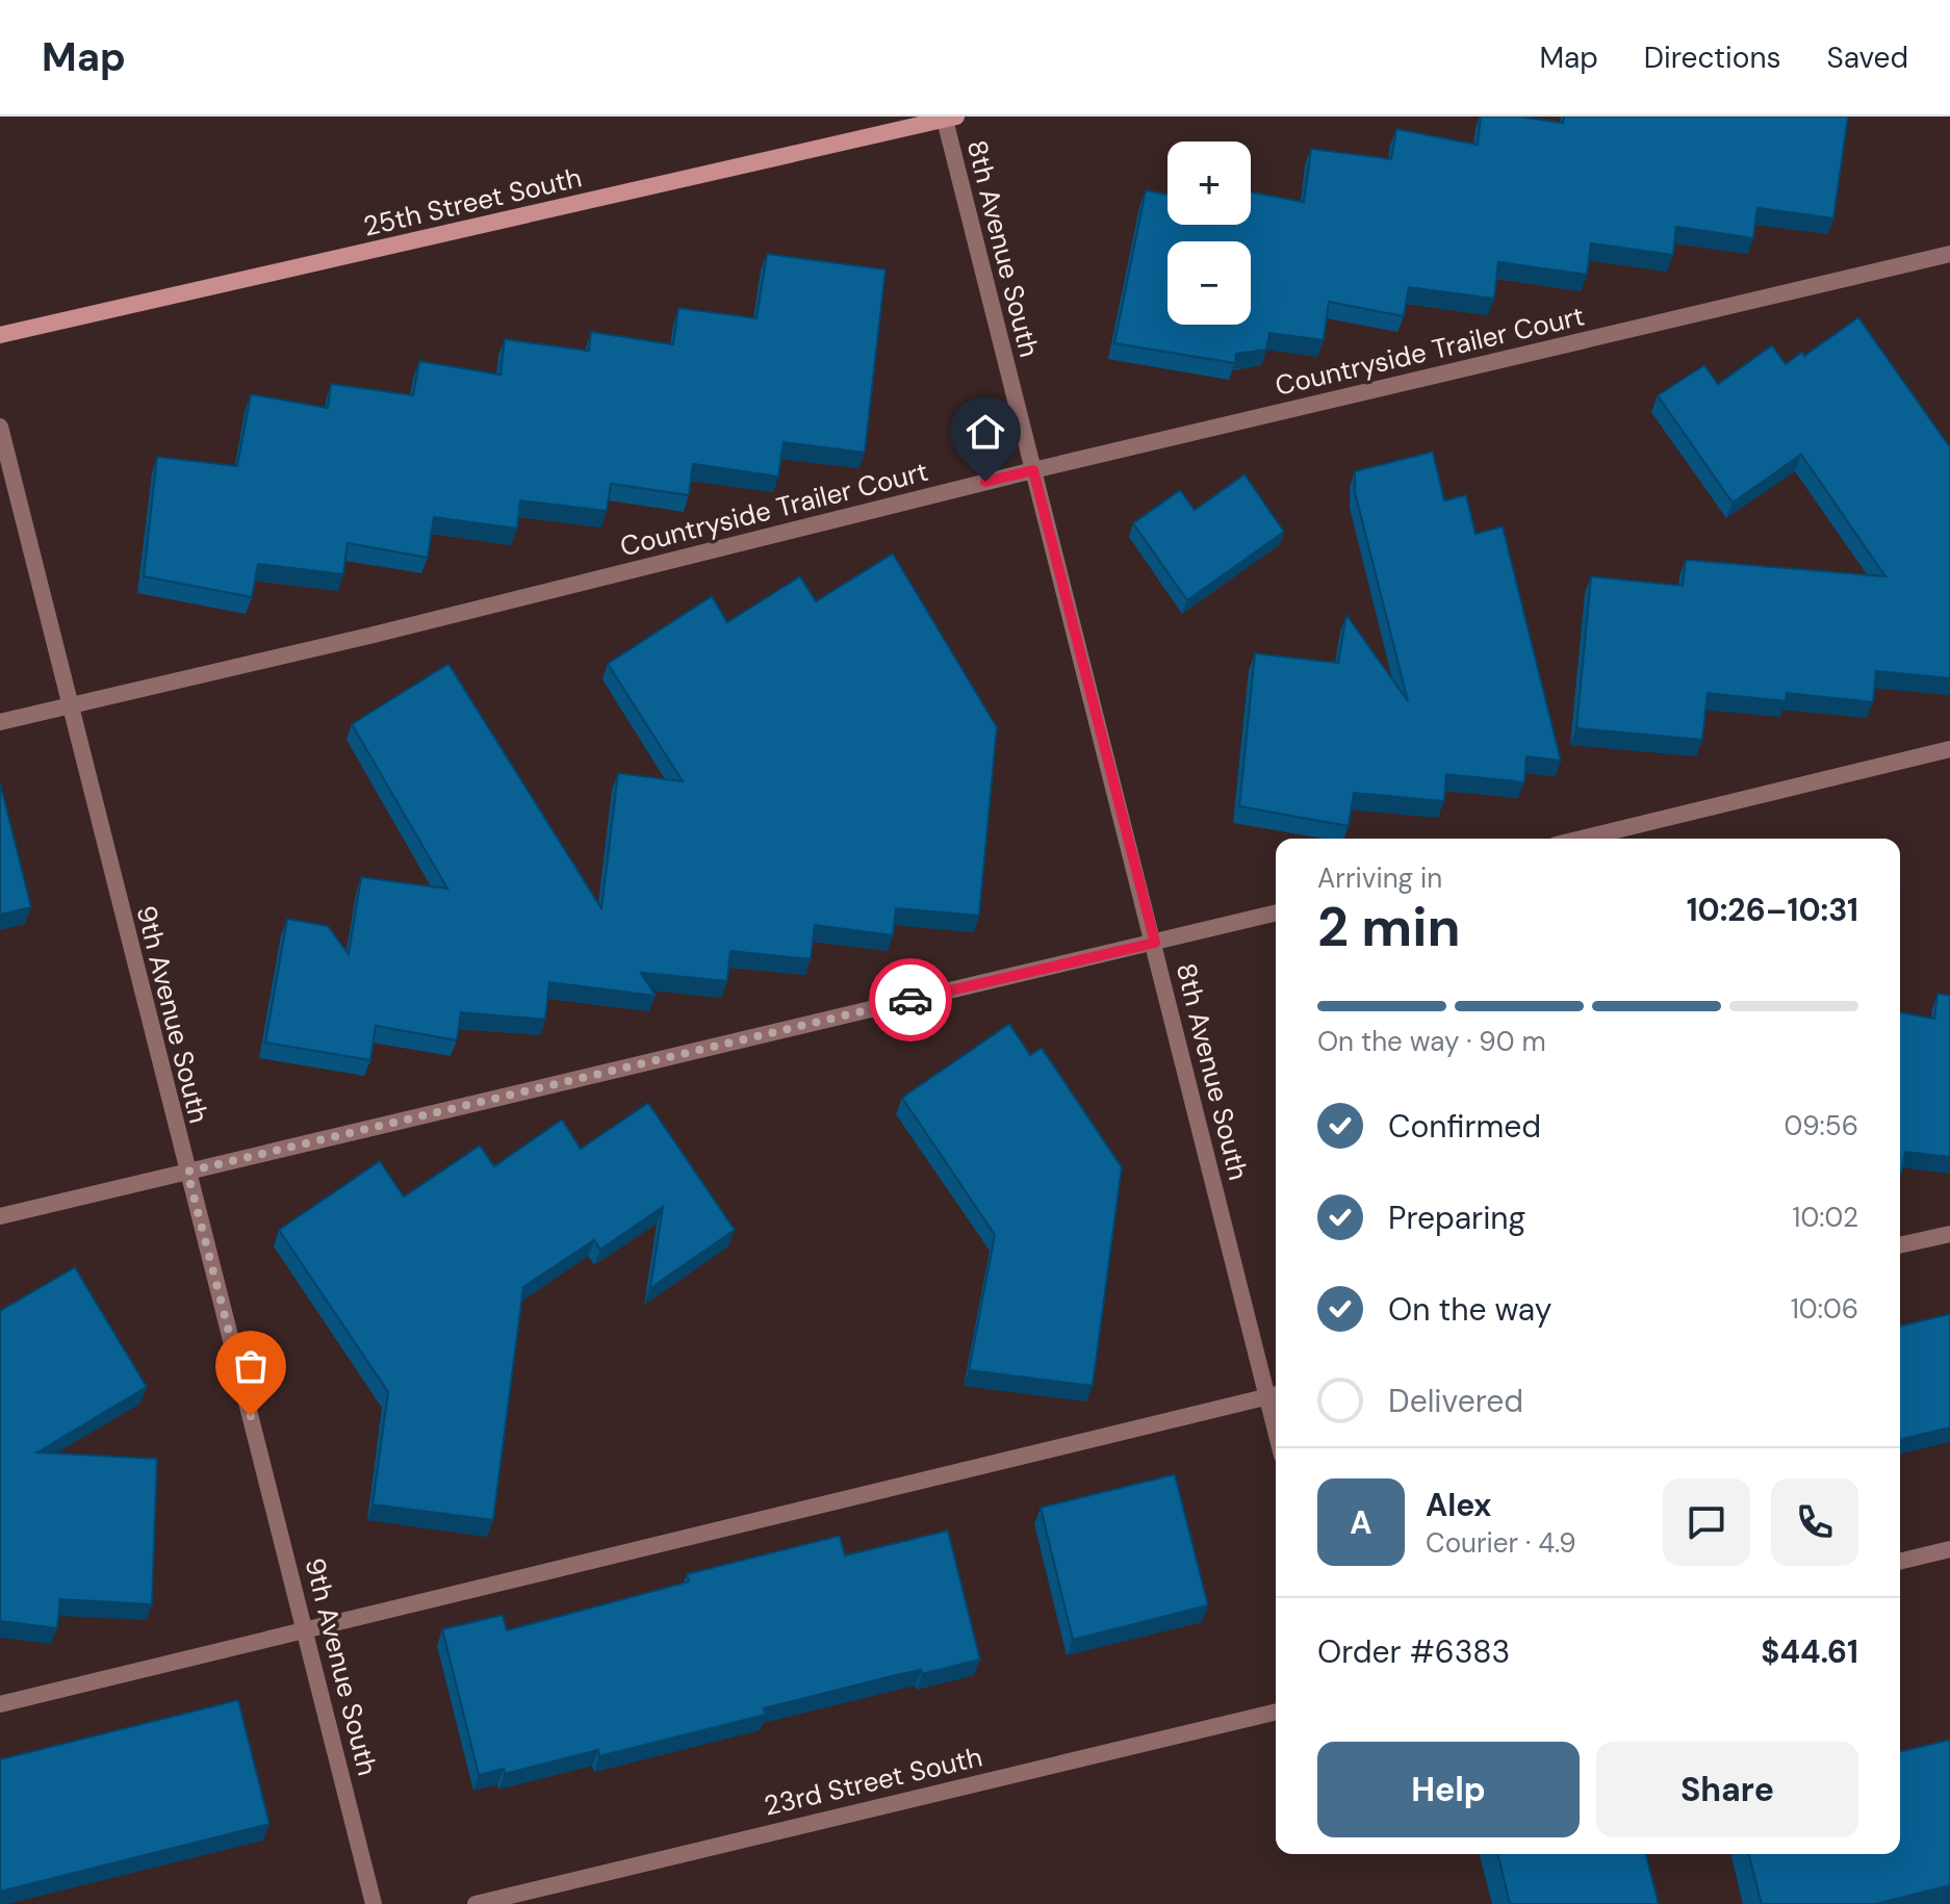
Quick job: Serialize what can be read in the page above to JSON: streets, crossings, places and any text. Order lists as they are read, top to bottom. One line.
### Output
{"streets":{"main road":["25th Street South"],"street":["8th Avenue South","Countryside Trailer Court","9th Avenue South","23rd Street South"]},"crossings":[["25th Street South","8th Avenue South"],["8th Avenue South","Countryside Trailer Court"],["Countryside Trailer Court","9th Avenue South"]],"page":{"header":"Map","nav":["Map","Directions","Saved"],"map_buttons":["+","−"],"heading":["2 min","Arriving in","10:26–10:31"],"panel":["Alex","Courier · 4.9","Order #6383","$44.61"],"bar":"On the way · 90 m","list":[["Confirmed","09:56"],["Preparing","10:02"],["On the way","10:06"],"Delivered"],"round":"A","buttons":["Help","Share"]}}
